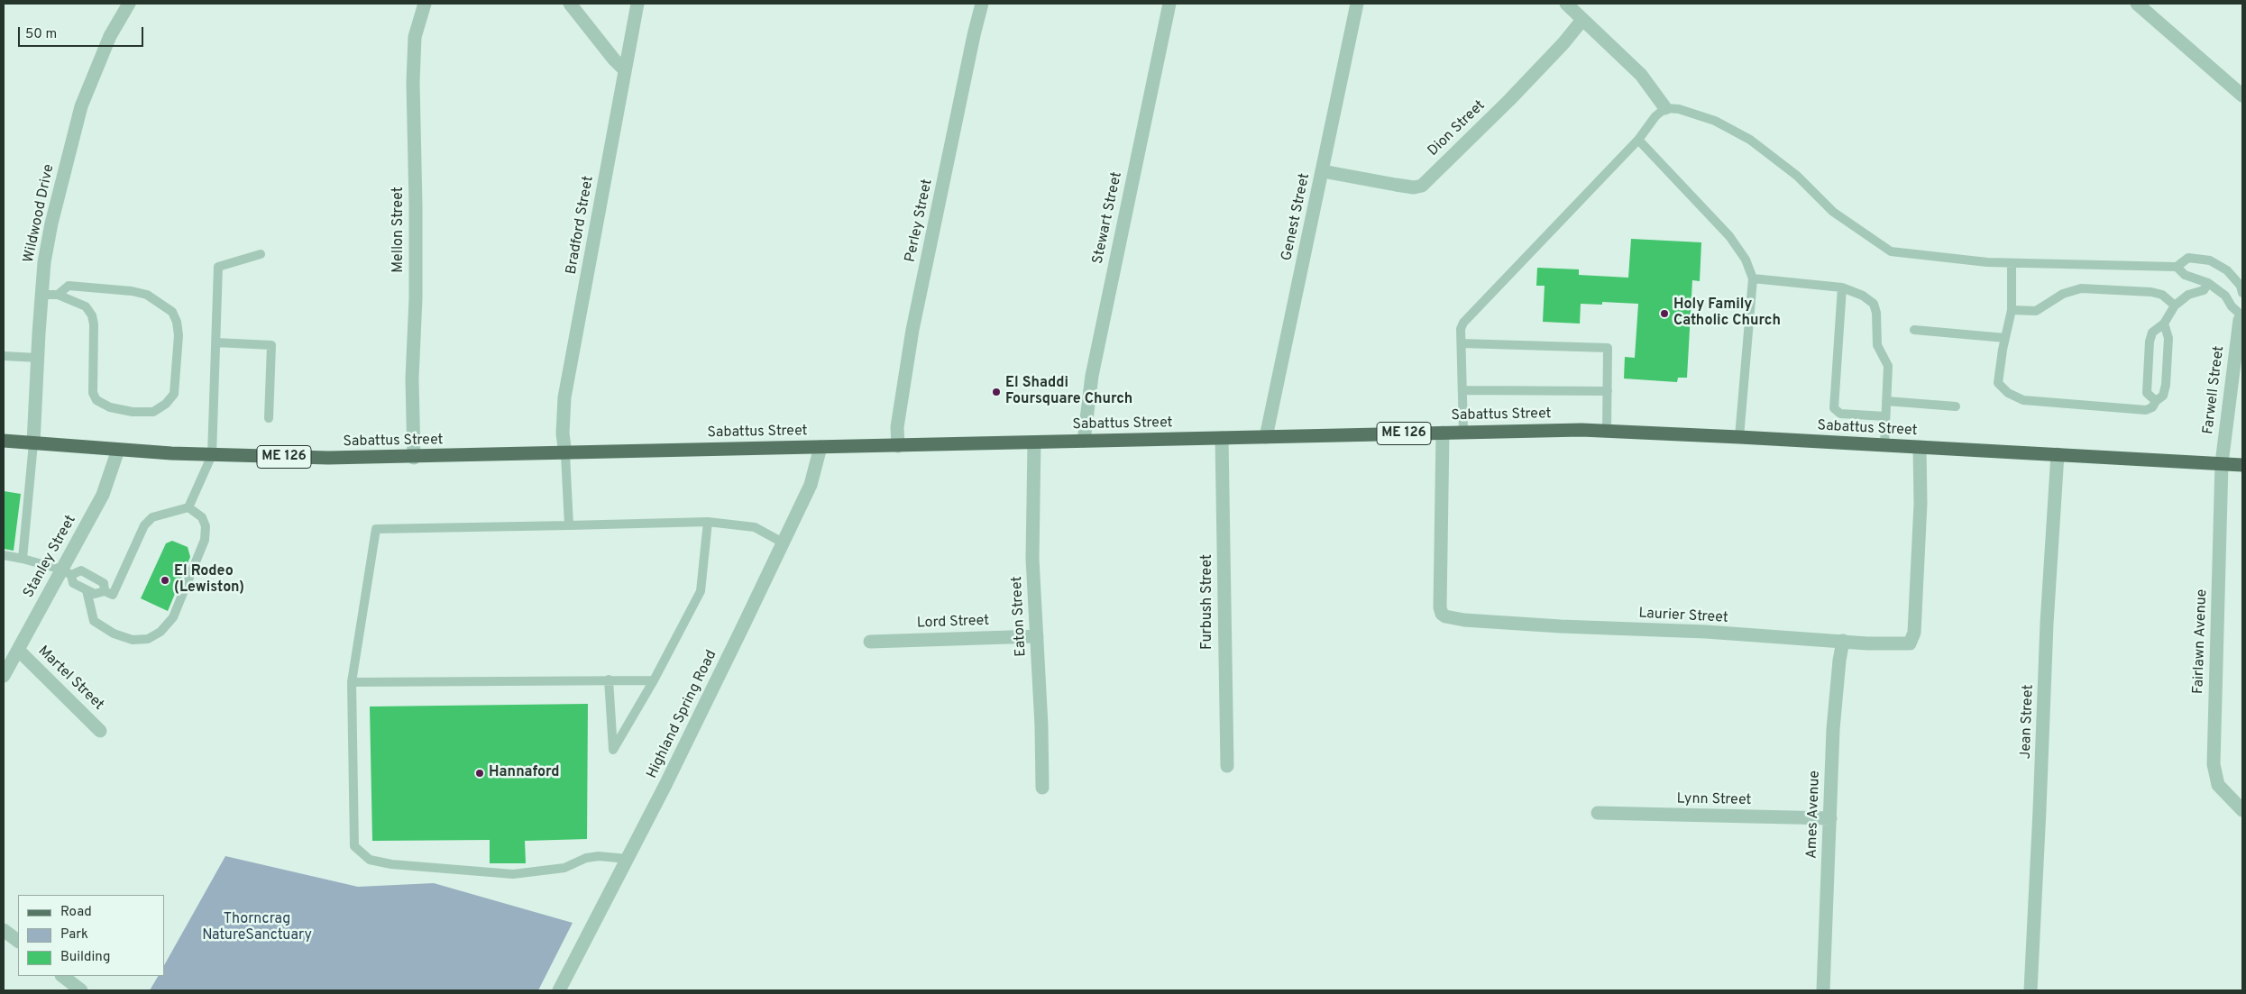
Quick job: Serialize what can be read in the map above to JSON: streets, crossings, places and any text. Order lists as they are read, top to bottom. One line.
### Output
{"streets":{"main road":["Sabattus Street","ME 126"],"street":["Dion Street","Wildwood Drive","Genest Street","Stewart Street","Perley Street","Bradford Street","Mellon Street","Farwell Street","Stanley Street","Furbush Street","Eaton Street","Laurier Street","Lord Street","Fairlawn Avenue","Martel Street","Highland Spring Road","Jean Street","Lynn Street","Ames Avenue"]},"crossings":[["Dion Street","Genest Street"],["Wildwood Drive","Sabattus Street"],["Genest Street","Sabattus Street"],["Stewart Street","Sabattus Street"],["Perley Street","Sabattus Street"],["Bradford Street","Sabattus Street"],["Mellon Street","Sabattus Street"],["Farwell Street","Sabattus Street"],["Farwell Street","Fairlawn Avenue"],["Sabattus Street","Stanley Street"],["Sabattus Street","Furbush Street"],["Sabattus Street","Eaton Street"],["Sabattus Street","Laurier Street"],["Sabattus Street","Fairlawn Avenue"],["Sabattus Street","Highland Spring Road"],["Sabattus Street","Jean Street"],["Stanley Street","Martel Street"],["Eaton Street","Lord Street"],["Laurier Street","Ames Avenue"],["Lynn Street","Ames Avenue"]],"parks":["Thorncrag NatureSanctuary"],"places":["Holy Family Catholic Church","El Shaddi Foursquare Church","El Rodeo (Lewiston)","Hannaford"],"legend":["Road","Park","Building"],"scale_bar":"50 m"}
